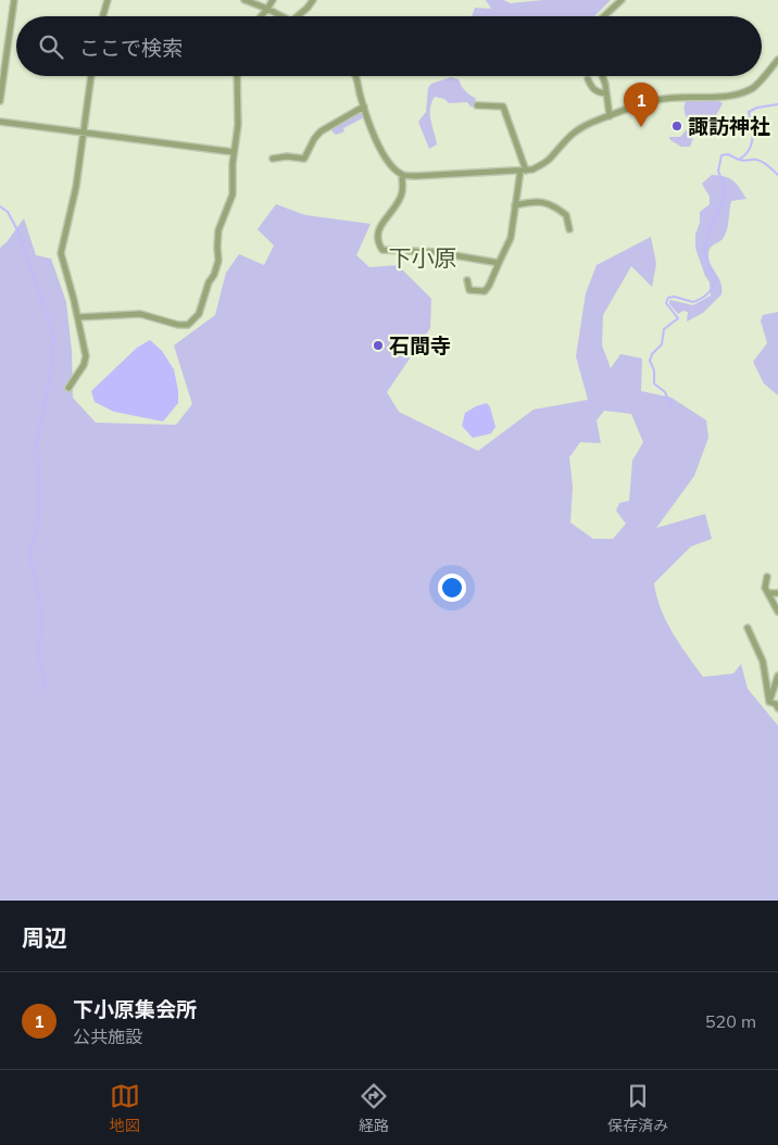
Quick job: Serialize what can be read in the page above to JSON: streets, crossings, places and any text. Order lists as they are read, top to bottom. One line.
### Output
{"districts":["下小原"],"places":["諏訪神社","石間寺"],"page":{"search":"ここで検索","pins":"1","heading":"周辺","list":[{"mark":"1","name":"下小原集会所","note":"公共施設","value":"520 m"}],"nav":["地図","経路","保存済み"]}}
